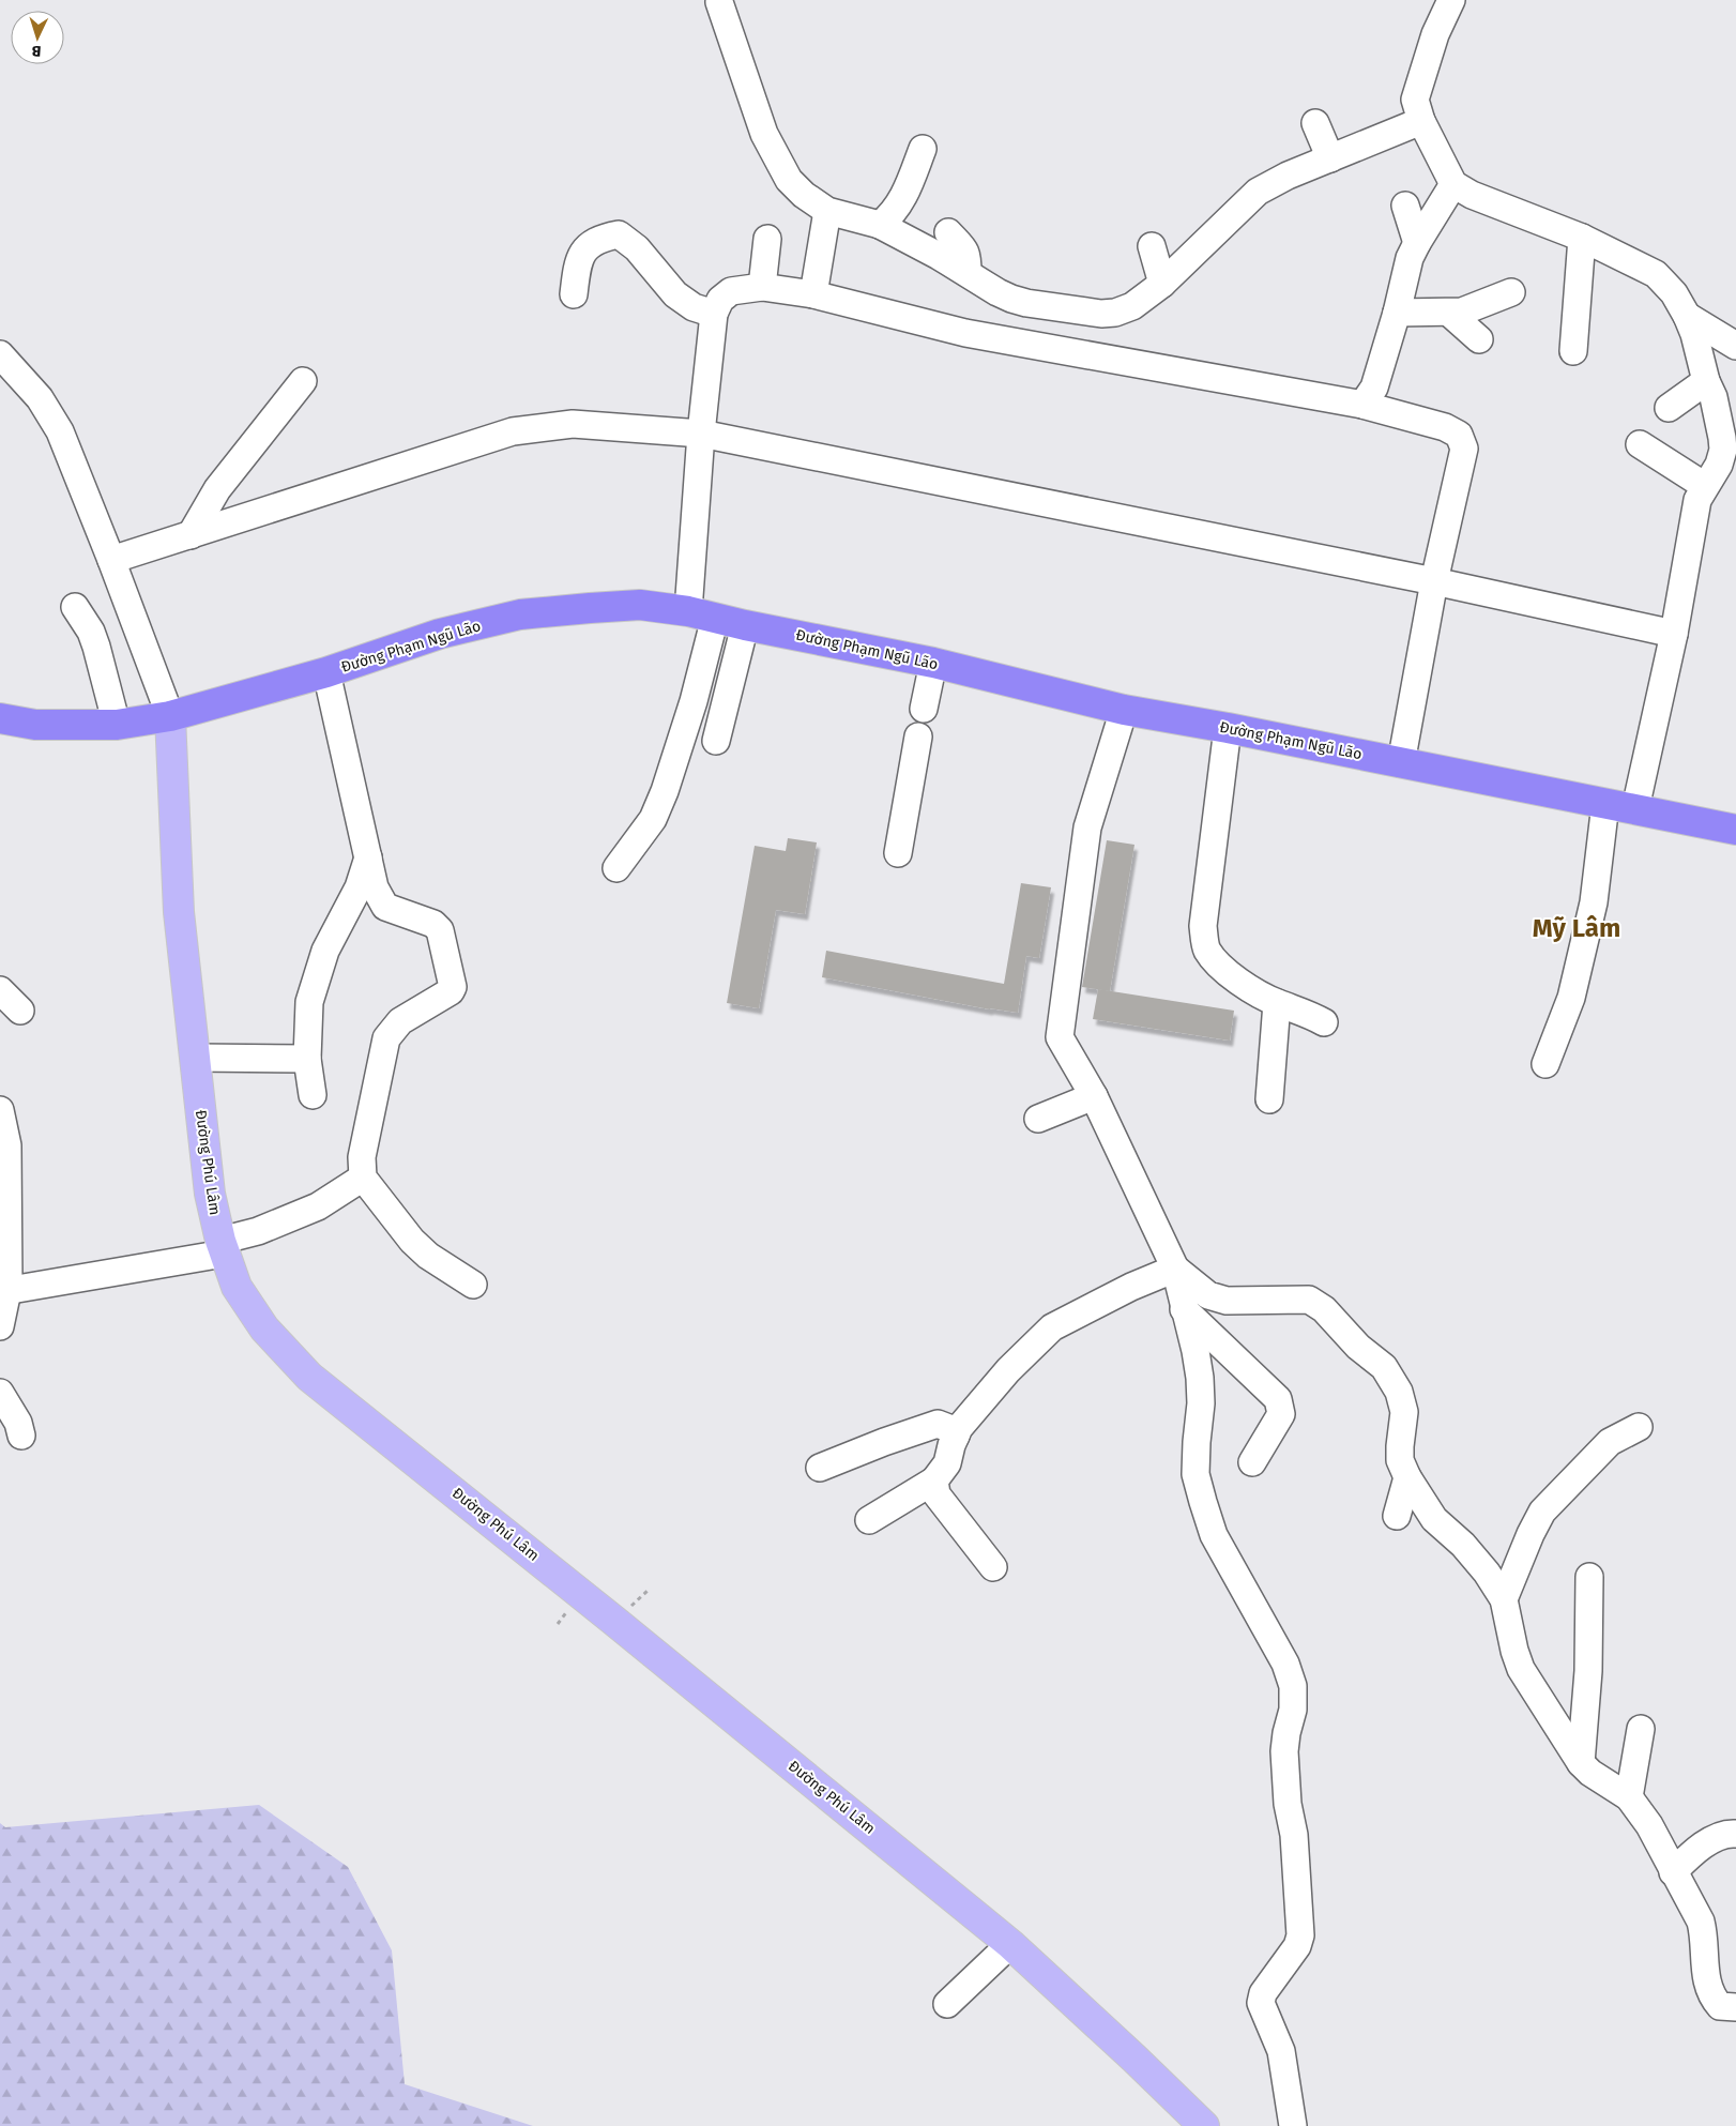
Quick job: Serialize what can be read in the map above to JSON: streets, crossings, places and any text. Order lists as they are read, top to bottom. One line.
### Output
{"streets":{"highway":["Đường Phạm Ngũ Lão"],"main road":["Đường Phú Lâm"]},"crossings":[["Đường Phạm Ngũ Lão","Đường Phú Lâm"]],"districts":["Mỹ Lâm"],"north":"bottom"}
